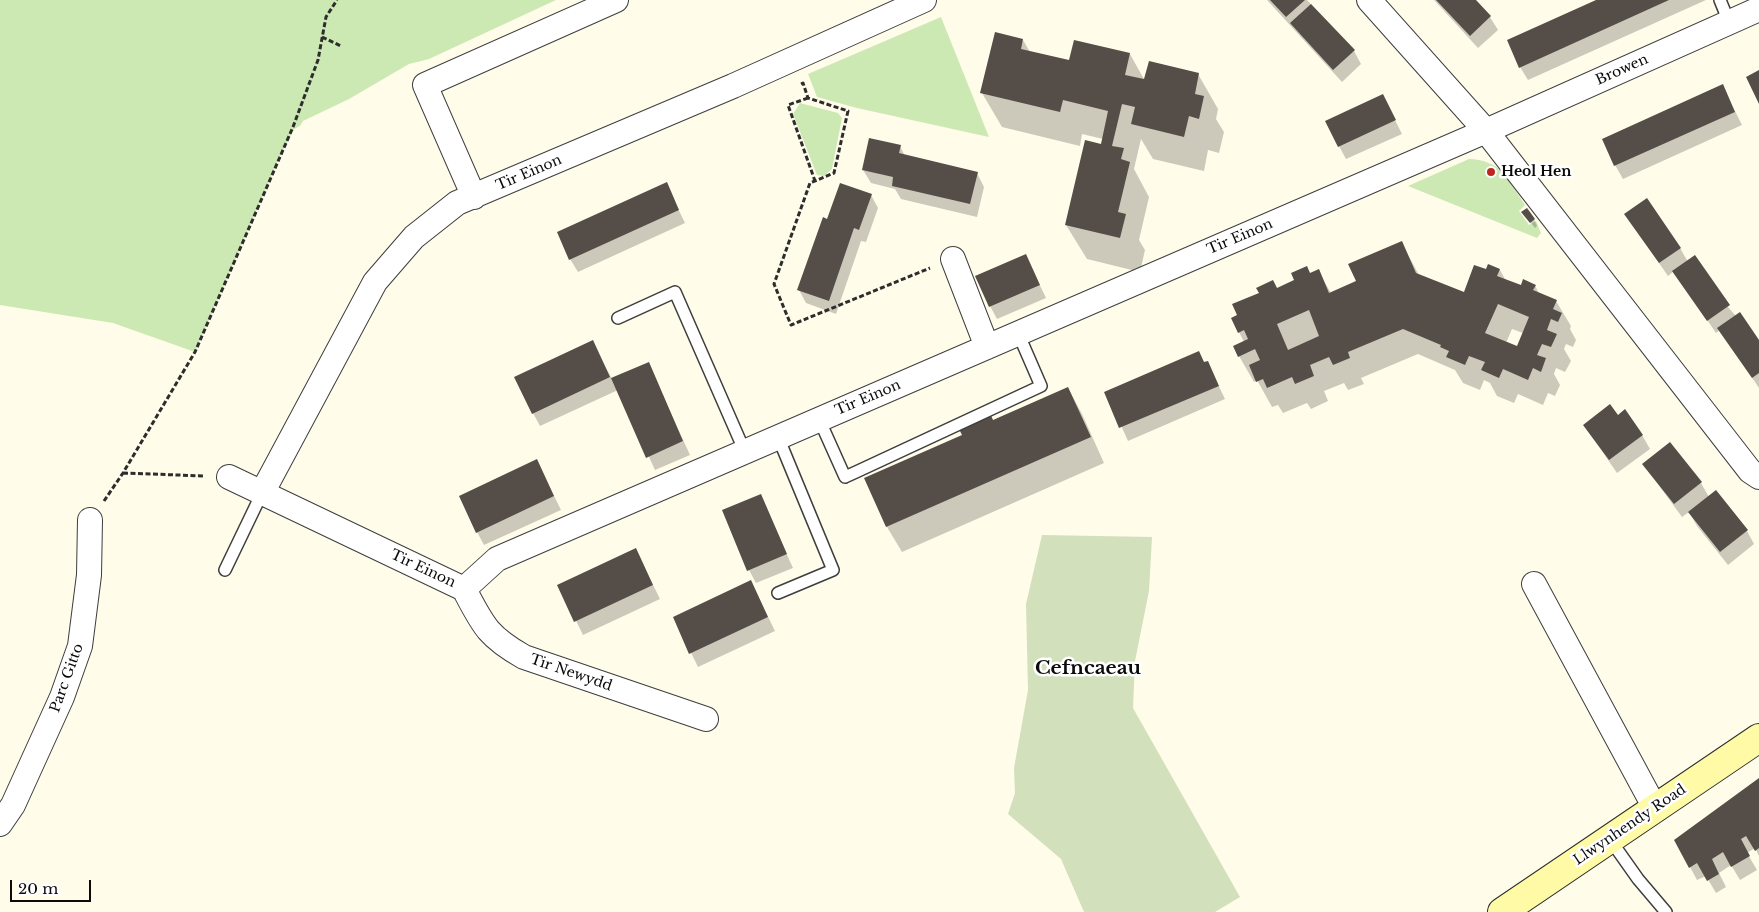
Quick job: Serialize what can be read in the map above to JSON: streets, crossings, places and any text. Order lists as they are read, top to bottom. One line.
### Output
{"streets":{"main road":["Llwynhendy Road"],"street":["Browen","Tir Einon","Tir Newydd","Parc Gitto"]},"crossings":[["Browen","Tir Einon"],["Tir Einon","Tir Newydd"]],"districts":["Cefncaeau"],"places":["Heol Hen"],"scale_bar":"20 m"}
